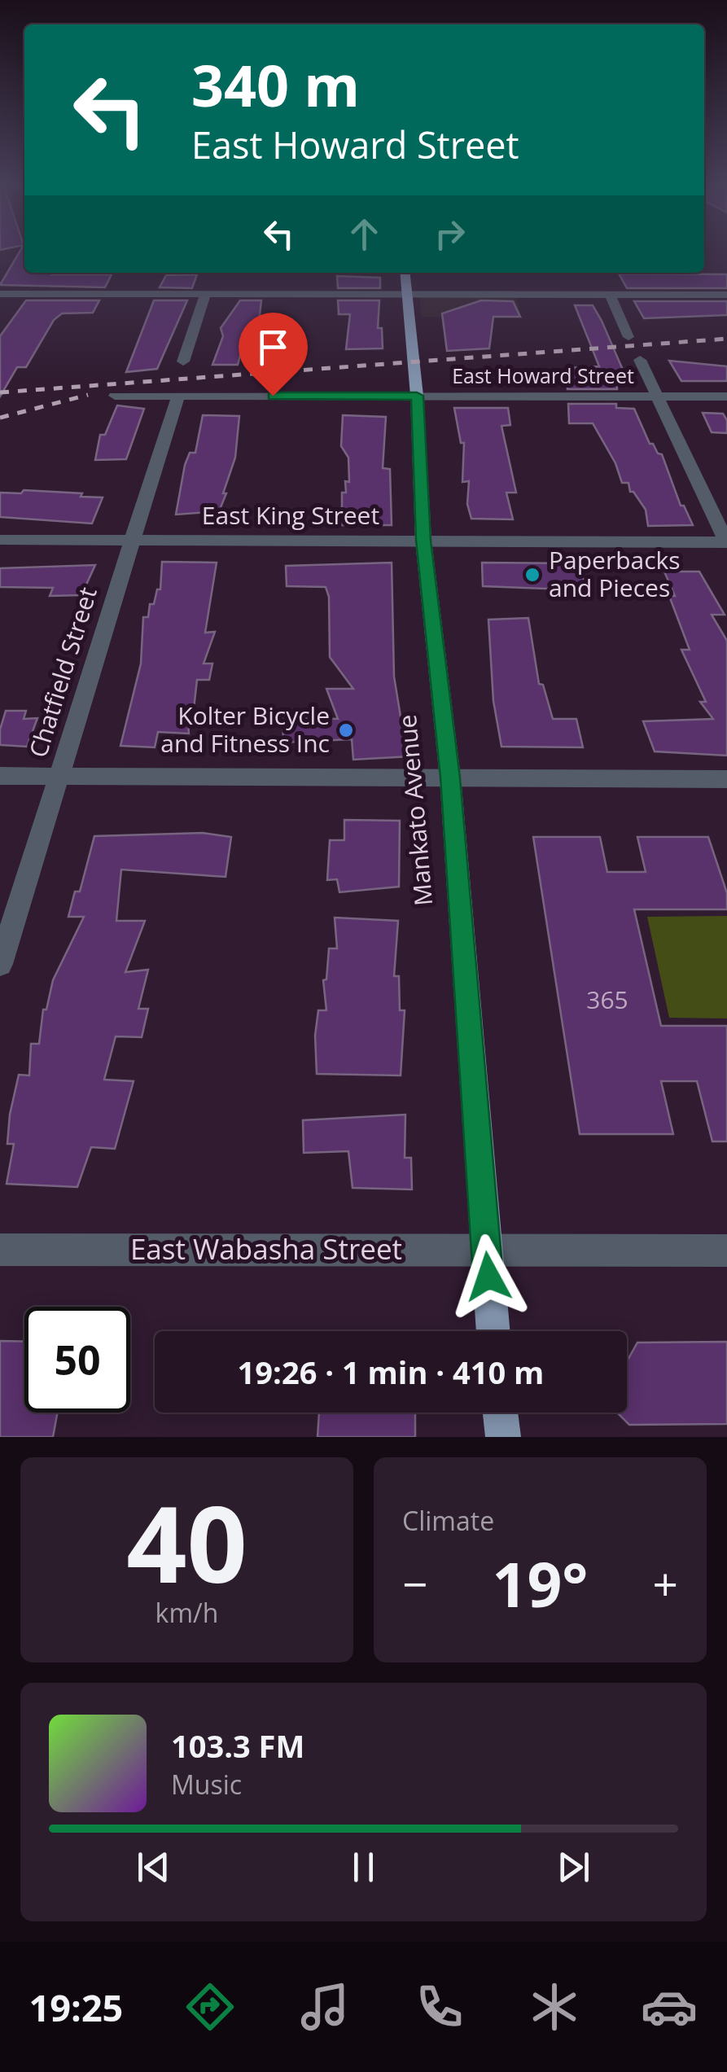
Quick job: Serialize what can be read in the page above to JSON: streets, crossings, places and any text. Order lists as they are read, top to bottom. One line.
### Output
{"streets":{"main road":["Mankato Avenue"],"street":["East Howard Street","East King Street","Chatfield Street","East Wabasha Street"]},"crossings":[["East Howard Street","Chatfield Street"],["East Howard Street","Mankato Avenue"],["East King Street","Chatfield Street"],["East King Street","Mankato Avenue"],["Mankato Avenue","East Wabasha Street"]],"places":["Paperbacks and Pieces","Kolter Bicycle and Fitness Inc"],"house_numbers":["365"],"page":{"turn":["340 m","East Howard Street"],"limit":"50","trip":"19:26 · 1 min · 410 m","tile":[["40","km/h"],"Climate"],"heat":["−","19°","+"],"song":["103.3 FM","Music"],"tabs":"19:25"}}
